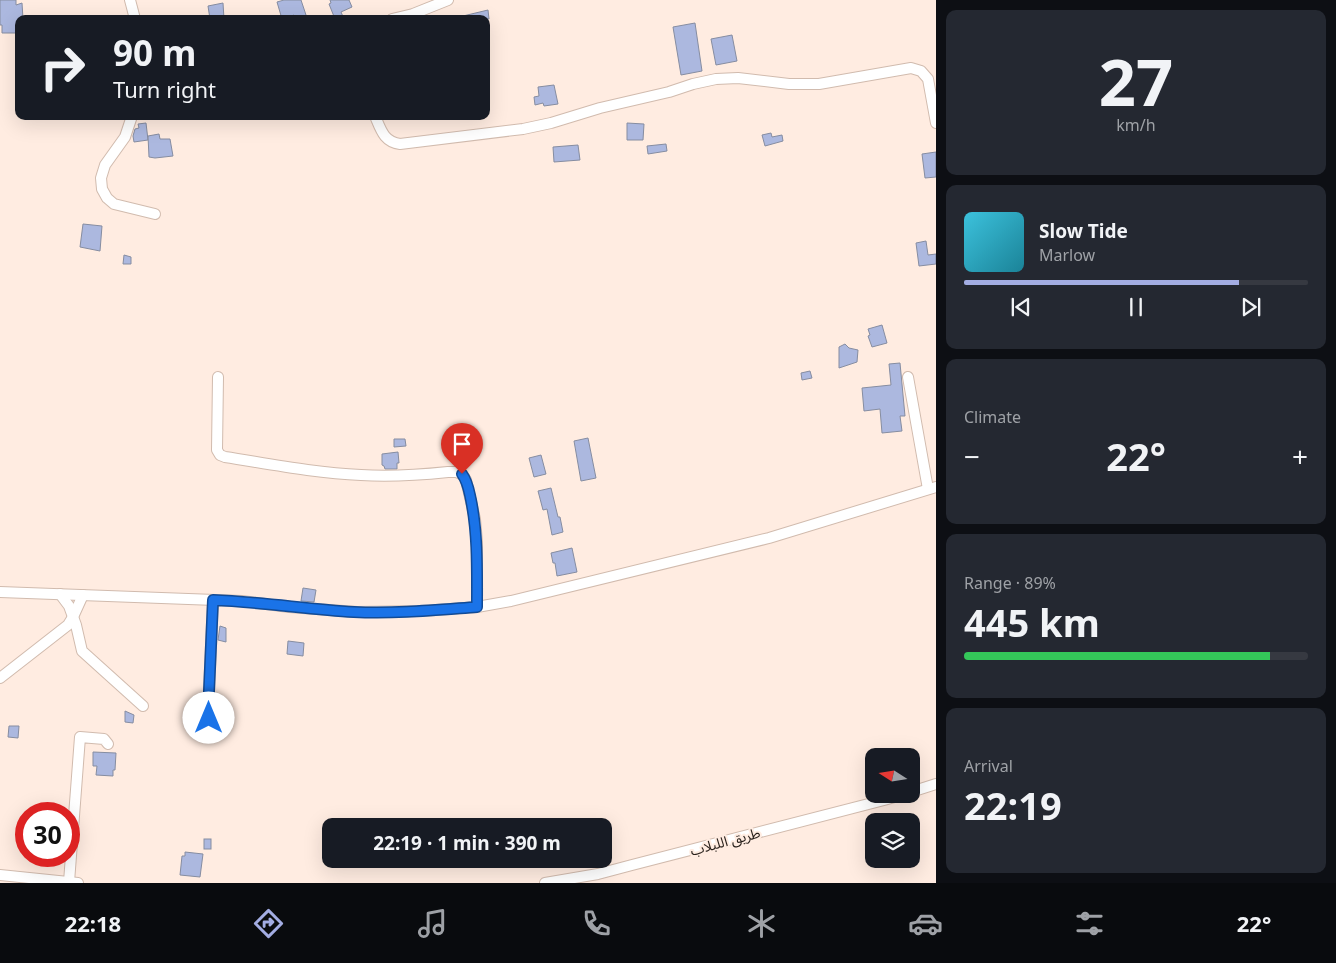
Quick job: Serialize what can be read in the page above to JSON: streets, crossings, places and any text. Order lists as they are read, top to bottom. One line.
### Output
{"streets":{"street":["طريق اللبلاب"]},"north":"left","page":{"tile":[["27","km/h"],"Climate",["Range · 89%","445 km"],["Arrival","22:19"]],"turn":["90 m","Turn right"],"song":["Slow Tide","Marlow"],"heat":["−","22°","+"],"limit":"30","trip":"22:19 · 1 min · 390 m","tabs":["22:18","22°"]}}
